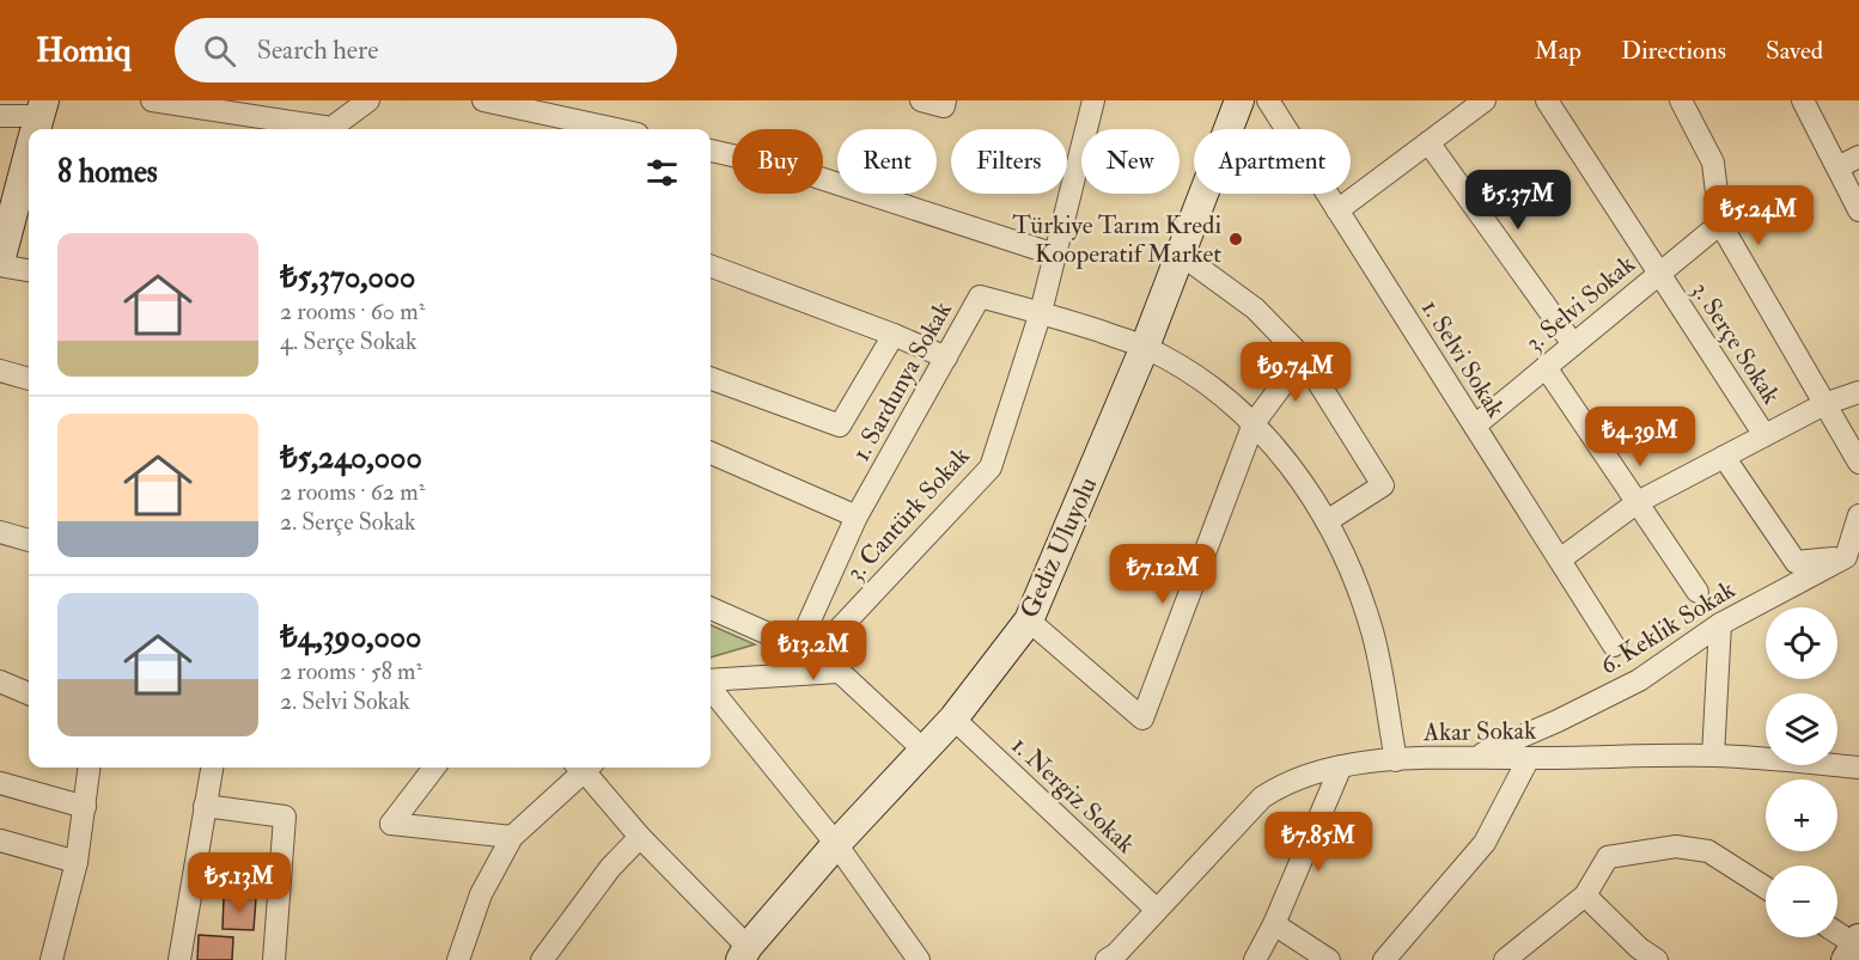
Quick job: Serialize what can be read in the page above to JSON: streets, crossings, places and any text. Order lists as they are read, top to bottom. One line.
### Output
{"streets":{"street":["3. Selvi Sokak","3. Serçe Sokak","1. Selvi Sokak","1. Sardunya Sokak","3. Cantürk Sokak","Gediz Uluyolu","6. Keklik Sokak","Akar Sokak","1. Nergiz Sokak"]},"crossings":[["3. Selvi Sokak","3. Serçe Sokak"],["3. Selvi Sokak","1. Selvi Sokak"],["1. Sardunya Sokak","3. Cantürk Sokak"],["1. Sardunya Sokak","Gediz Uluyolu"],["1. Sardunya Sokak","Akar Sokak"],["Gediz Uluyolu","1. Nergiz Sokak"],["6. Keklik Sokak","Akar Sokak"],["Akar Sokak","1. Nergiz Sokak"]],"places":["Türkiye Tarım Kredi Kooperatif Market"],"page":{"header":"Homiq","search":"Search here","nav":["Map","Directions","Saved"],"chip":["Buy","Rent","Filters","New","Apartment"],"heading":"8 homes","price":["₺5.37M","₺5.24M","₺9.74M","₺4.39M","₺7.12M","₺13.2M","₺7.85M","₺5.13M"],"list":[{"name":"₺5,370,000","note":"2 rooms · 60 m² · 4. Serçe Sokak"},{"name":"₺5,240,000","note":"2 rooms · 62 m² · 2. Serçe Sokak"},{"name":"₺4,390,000","note":"2 rooms · 58 m² · 2. Selvi Sokak"}],"map_buttons":["+","−"]}}
